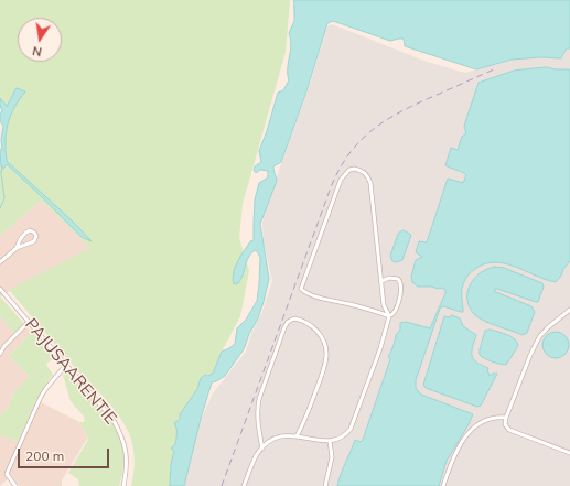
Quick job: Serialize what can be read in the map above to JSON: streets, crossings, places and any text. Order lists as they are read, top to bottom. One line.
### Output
{"streets":{"street":["PAJUSAARENTIE"]},"scale_bar":"200 m","north":"bottom"}
